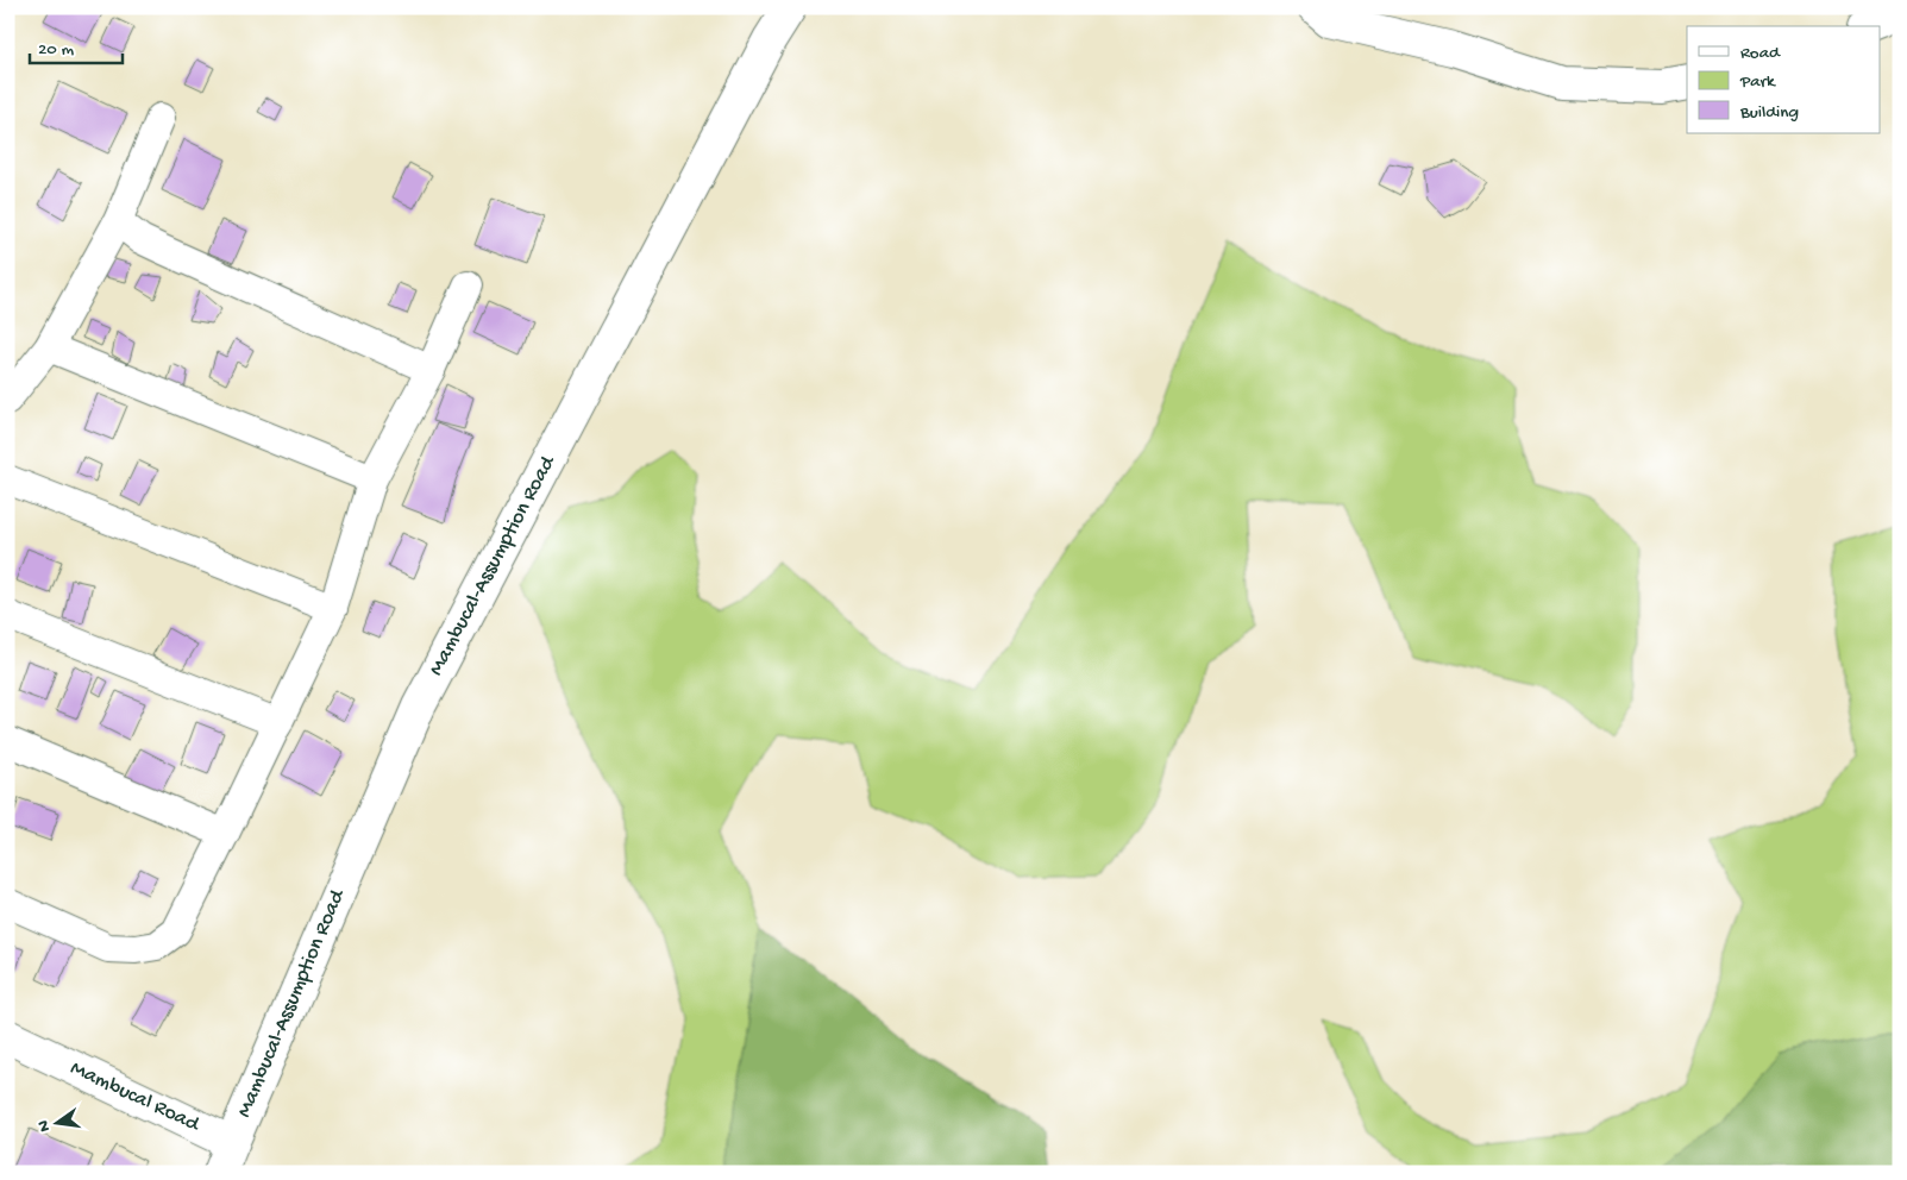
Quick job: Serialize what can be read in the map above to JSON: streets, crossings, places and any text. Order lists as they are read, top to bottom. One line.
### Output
{"streets":{"street":["Mambucal-Assumption Road","Mambucal Road"]},"crossings":[["Mambucal-Assumption Road","Mambucal Road"]],"legend":["Road","Park","Building"],"scale_bar":"20 m","north":"left"}
